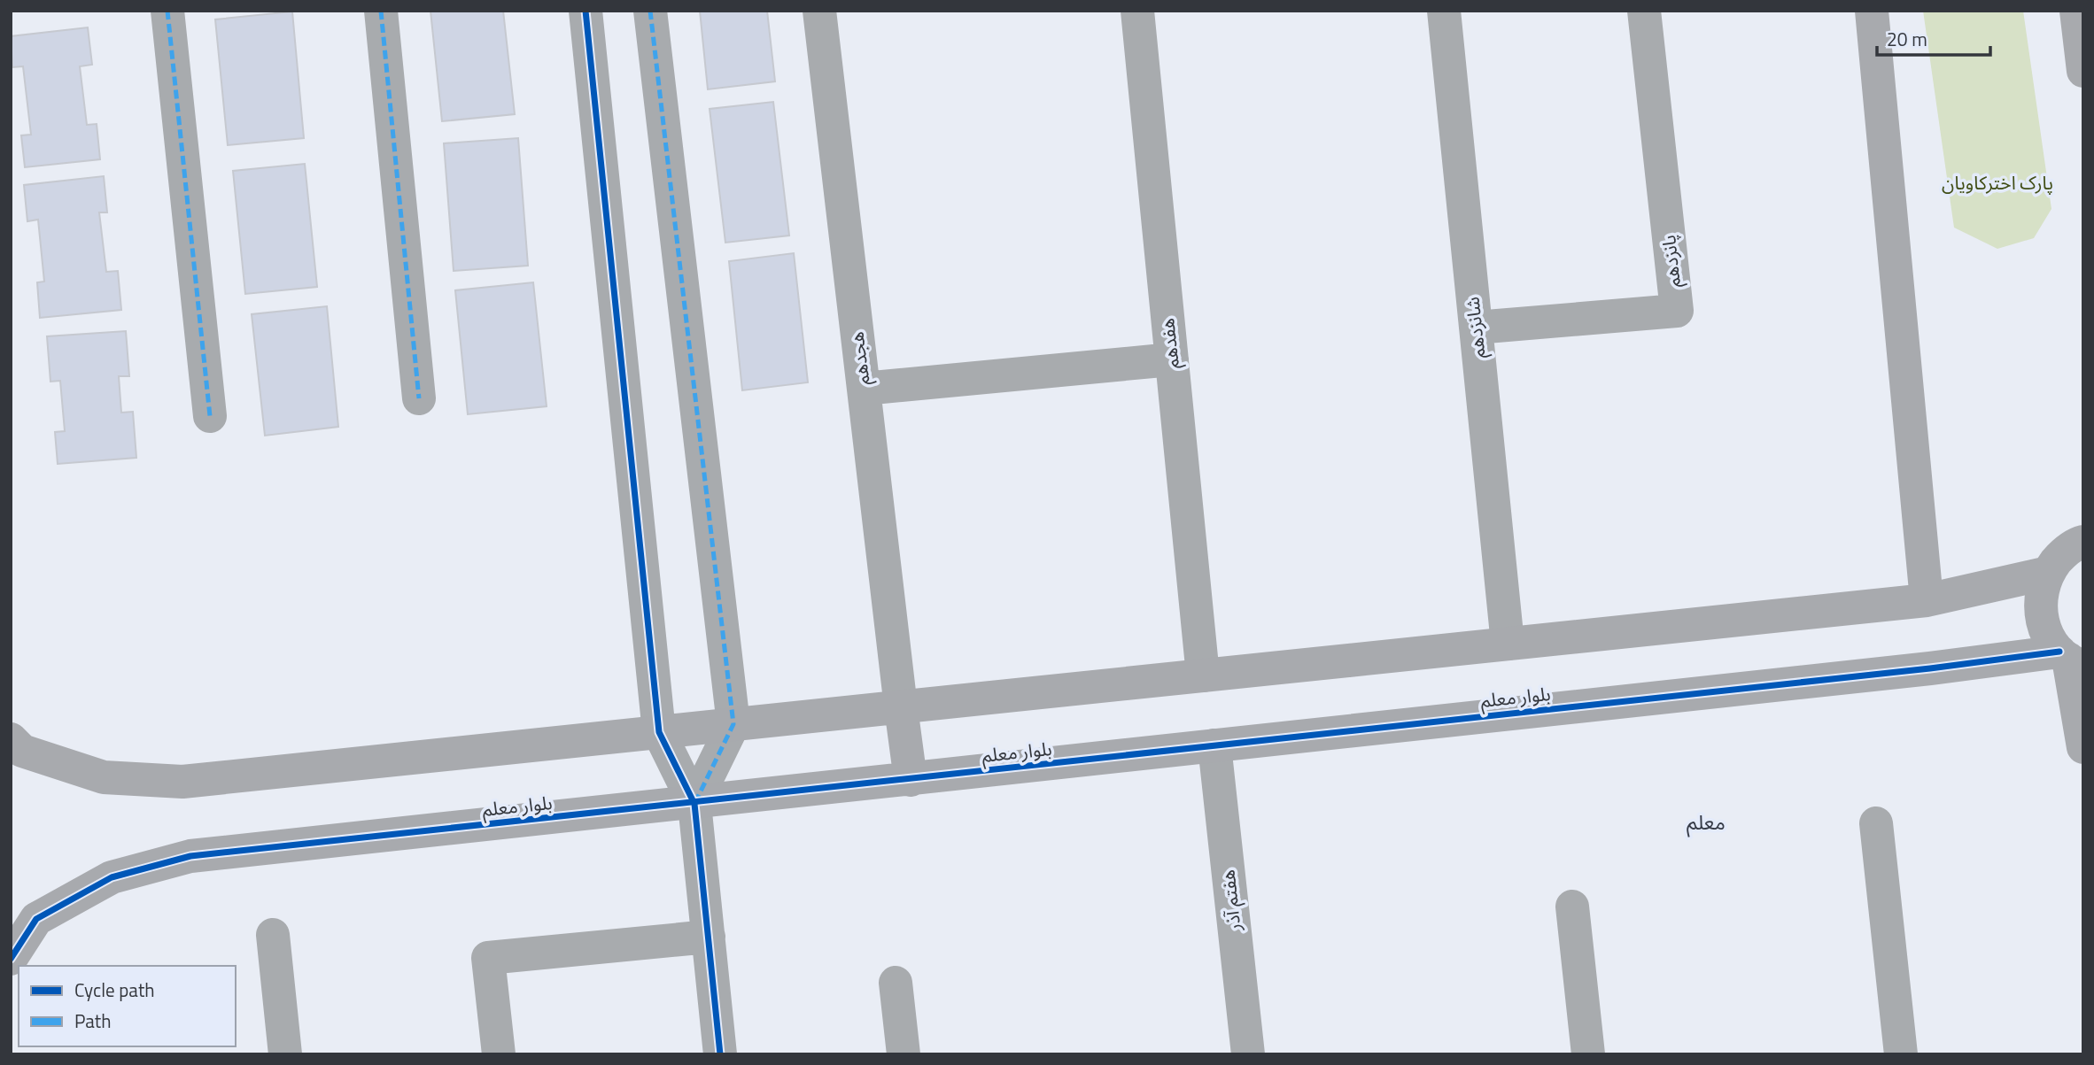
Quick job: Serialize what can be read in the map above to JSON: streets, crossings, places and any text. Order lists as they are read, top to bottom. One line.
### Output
{"streets":{"street":["پانزدهم","شانزدهم","هفدهم","هجدهم","بلوار معلم","هفتم آذر"]},"crossings":[["پانزدهم","شانزدهم"],["بلوار معلم","هفتم آذر"]],"districts":["معلم"],"parks":["پارک اخترکاویان"],"legend":["Cycle path","Path"],"scale_bar":"20 m"}
